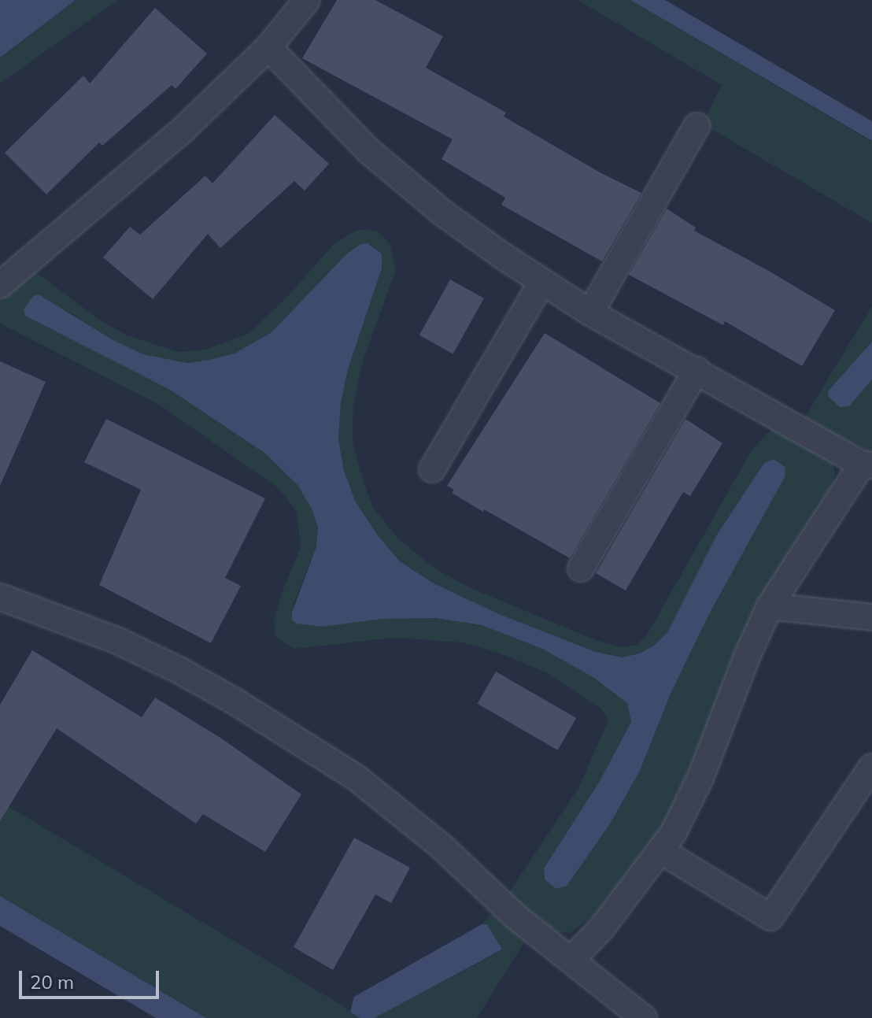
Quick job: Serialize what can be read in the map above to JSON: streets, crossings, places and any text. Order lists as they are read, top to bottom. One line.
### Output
{"scale_bar":"20 m"}
